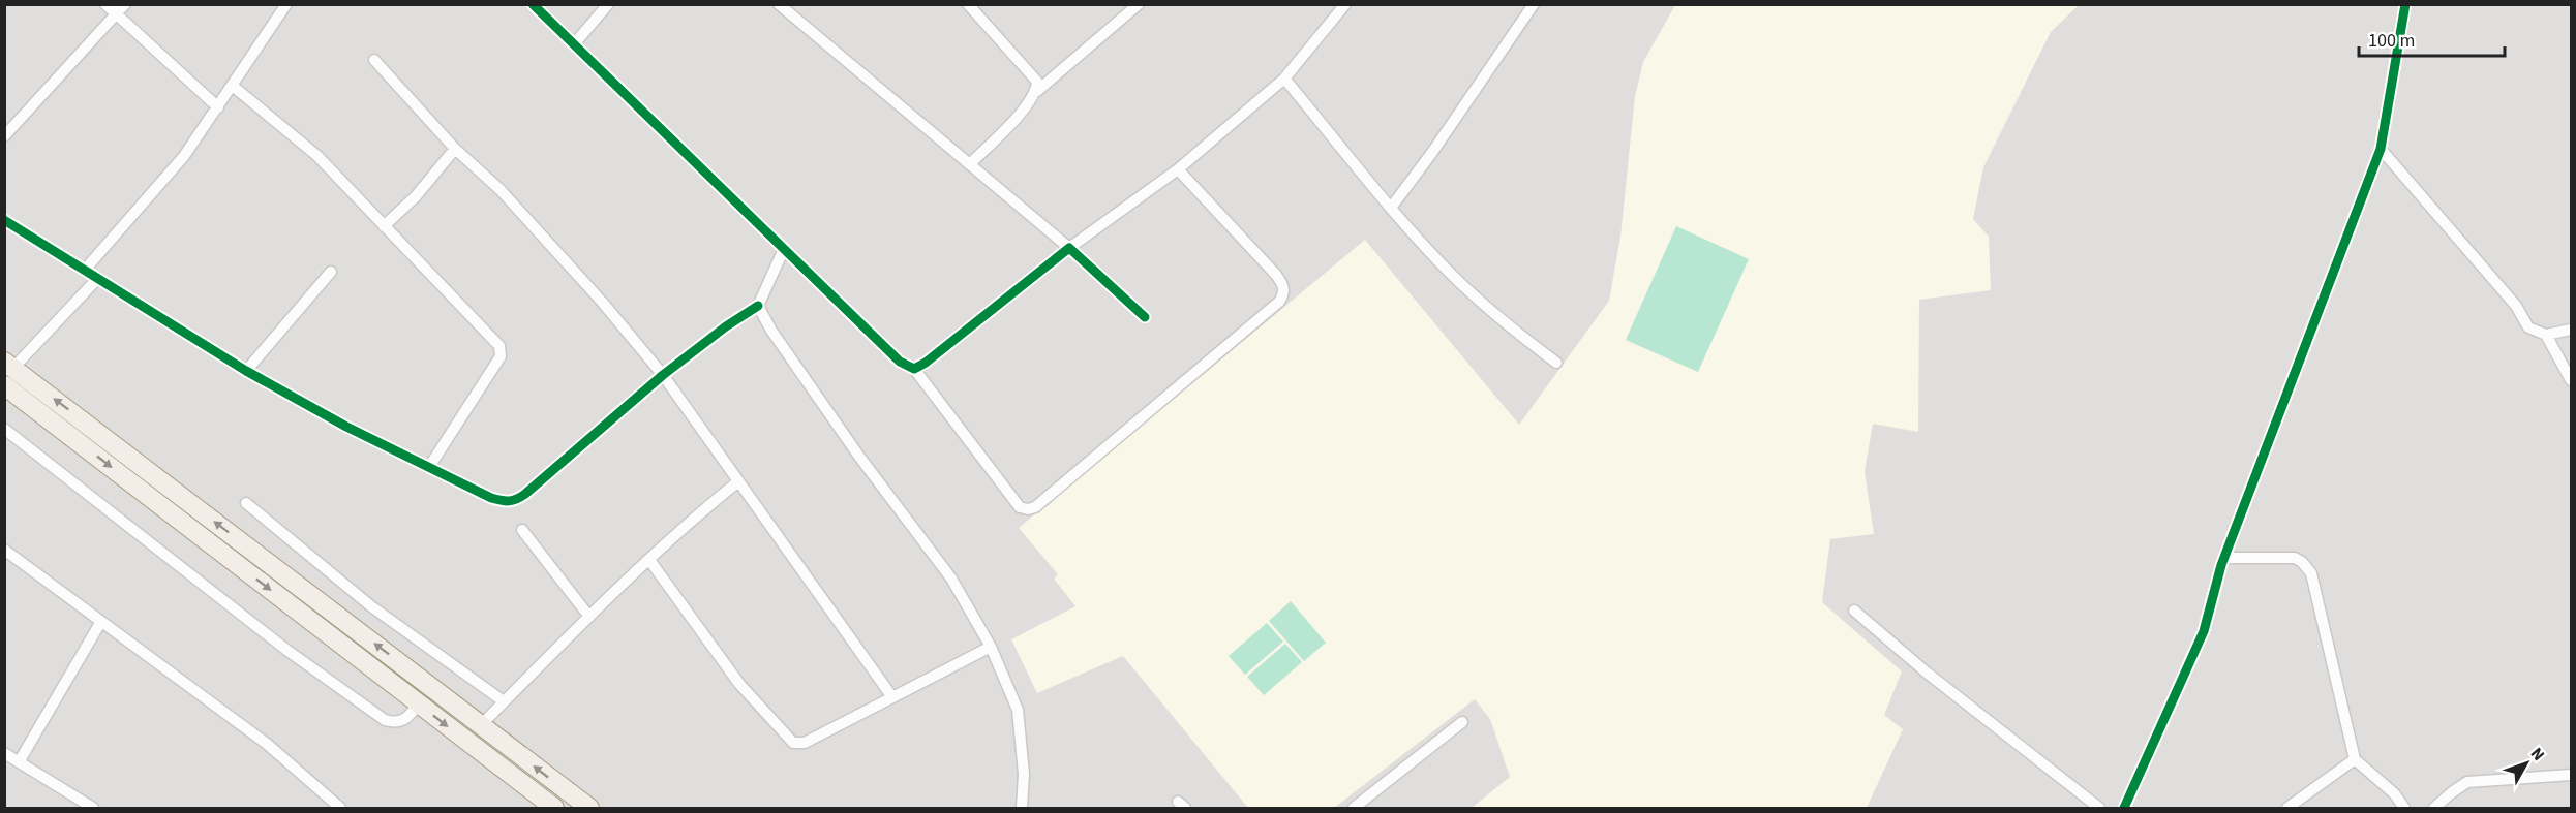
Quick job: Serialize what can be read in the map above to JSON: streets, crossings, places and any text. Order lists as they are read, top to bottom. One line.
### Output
{"scale_bar":"100 m","north":"top right"}
